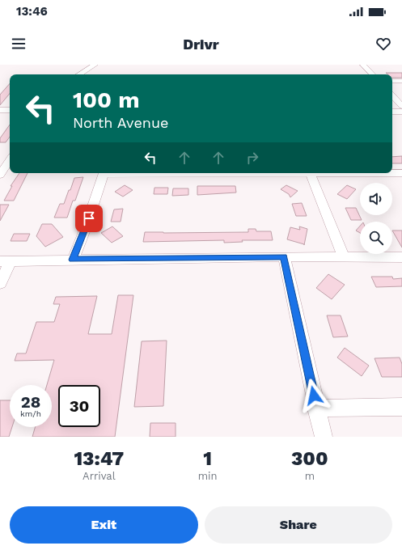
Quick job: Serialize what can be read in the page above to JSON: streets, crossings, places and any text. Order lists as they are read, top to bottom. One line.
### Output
{"page":{"status":"13:46","header":"Drivr","turn":["100 m","North Avenue"],"speed":"28 km/h","limit":"30","eta":["13:47","Arrival","1","min","300","m"],"buttons":["Exit","Share"]}}
